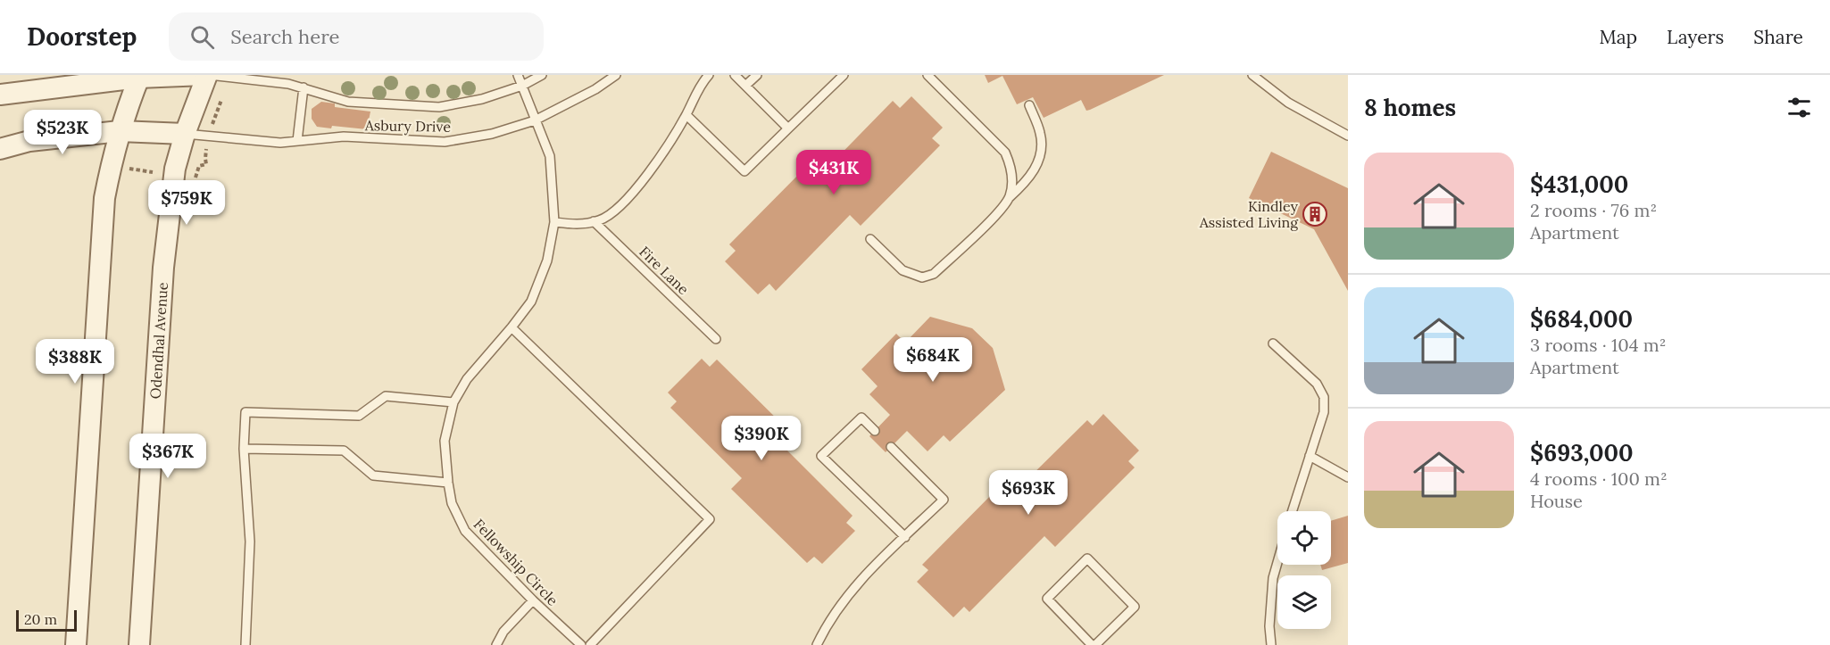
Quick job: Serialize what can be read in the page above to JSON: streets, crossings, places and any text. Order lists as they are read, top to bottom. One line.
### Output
{"streets":{"street":["Odendhal Avenue"],"lane":["Asbury Drive","Fire Lane","Fellowship Circle"]},"crossings":[["Asbury Drive","Odendhal Avenue"],["Asbury Drive","Fellowship Circle"]],"places":{"building":["Kindley Assisted Living"]},"scale_bar":"20 m","page":{"header":"Doorstep","search":"Search here","nav":["Map","Layers","Share"],"heading":"8 homes","price":["$523K","$431K","$759K","$684K","$388K","$390K","$367K","$693K"],"list":[{"name":"$431,000","note":"2 rooms · 76 m² · Apartment"},{"name":"$684,000","note":"3 rooms · 104 m² · Apartment"},{"name":"$693,000","note":"4 rooms · 100 m² · House"}],"scale":"20 m"}}
